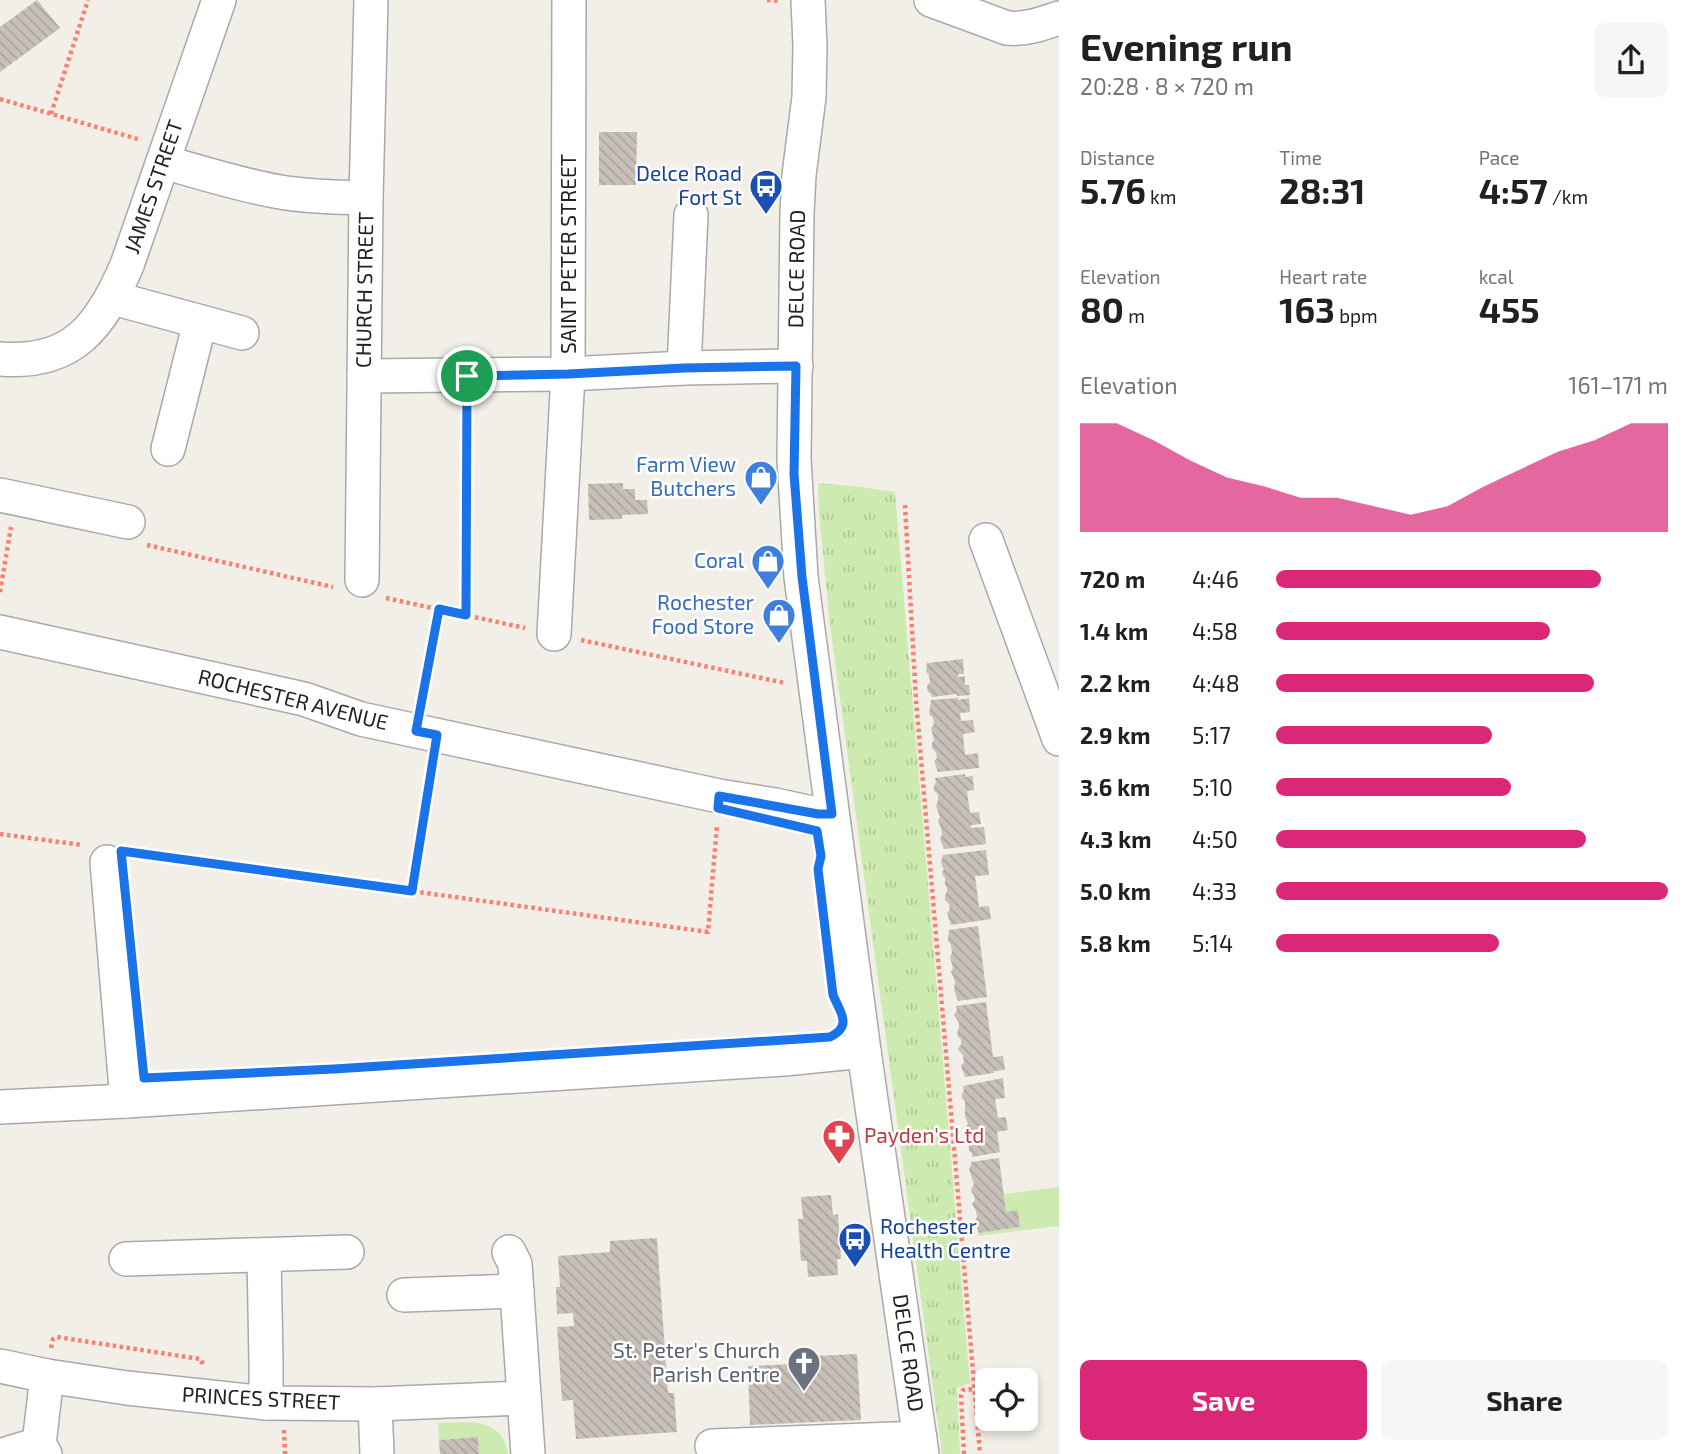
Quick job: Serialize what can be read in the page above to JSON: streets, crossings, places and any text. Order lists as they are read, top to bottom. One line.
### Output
{"streets":{"street":["JAMES STREET","SAINT PETER STREET","DELCE ROAD","CHURCH STREET","ROCHESTER AVENUE","PRINCES STREET"]},"crossings":[["DELCE ROAD","ROCHESTER AVENUE"]],"places":{"bus stop":["Delce Road Fort St","Rochester Health Centre"],"shop":["Farm View Butchers","Coral","Rochester Food Store"],"pharmacy":["Payden's Ltd"],"church":["St. Peter's Church Parish Centre"]},"page":{"heading":["Evening run","20:28 · 8 × 720 m"],"stats":[["Distance","5.76 km"],["Time","28:31"],["Pace","4:57 /km"],["Elevation","80 m"],["Heart rate","163 bpm"],["kcal","455"]],"chart":["Elevation","161–171 m"],"list":[{"name":"720 m","note":"4:46"},{"name":"1.4 km","note":"4:58"},{"name":"2.2 km","note":"4:48"},{"name":"2.9 km","note":"5:17"},{"name":"3.6 km","note":"5:10"},{"name":"4.3 km","note":"4:50"},{"name":"5.0 km","note":"4:33"},{"name":"5.8 km","note":"5:14"}],"buttons":["Save","Share"]}}
